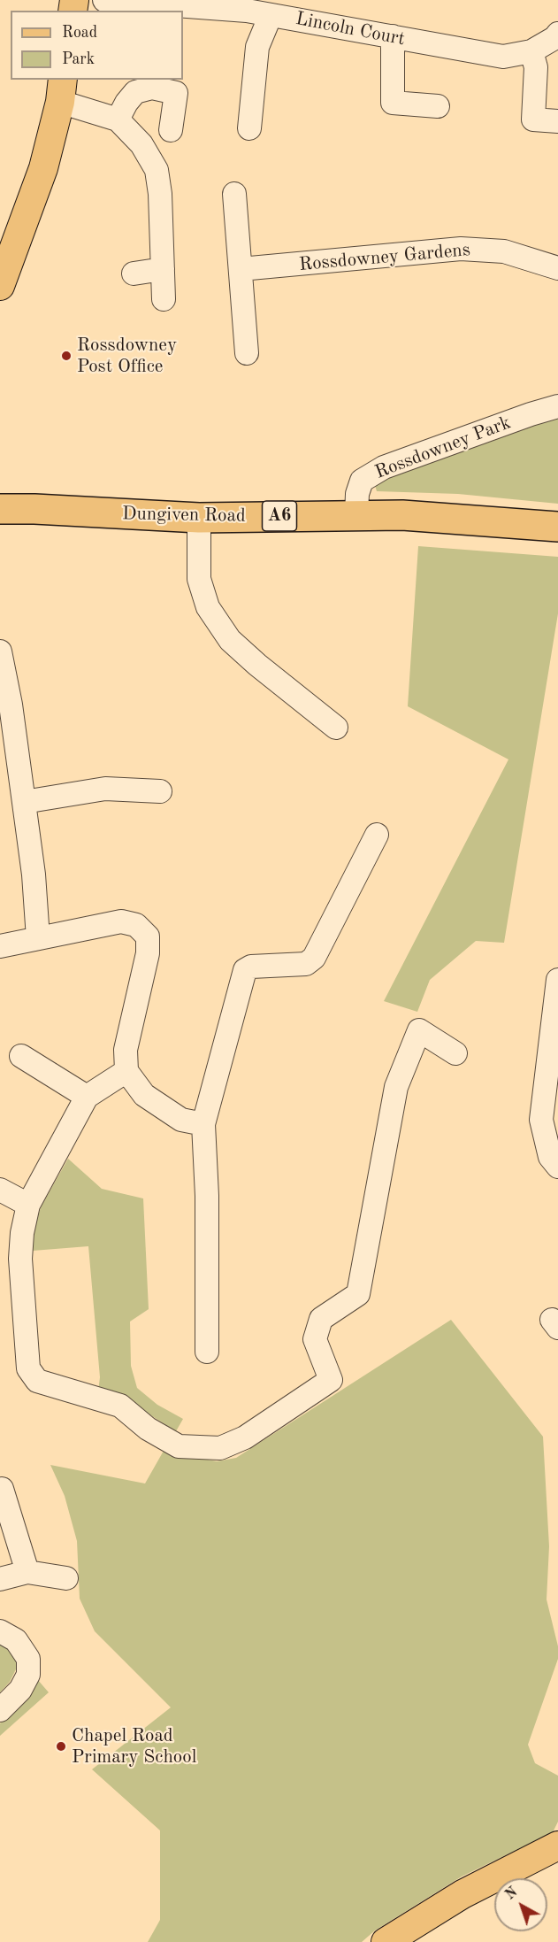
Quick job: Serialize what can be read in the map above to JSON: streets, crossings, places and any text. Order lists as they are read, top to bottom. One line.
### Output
{"streets":{"highway":["Dungiven Road","A6"],"street":["Lincoln Court","Rossdowney Gardens","Rossdowney Park"]},"crossings":[["Rossdowney Park","Dungiven Road"]],"places":["Rossdowney Post Office","Chapel Road Primary School"],"legend":["Road","Park"],"north":"top left"}
